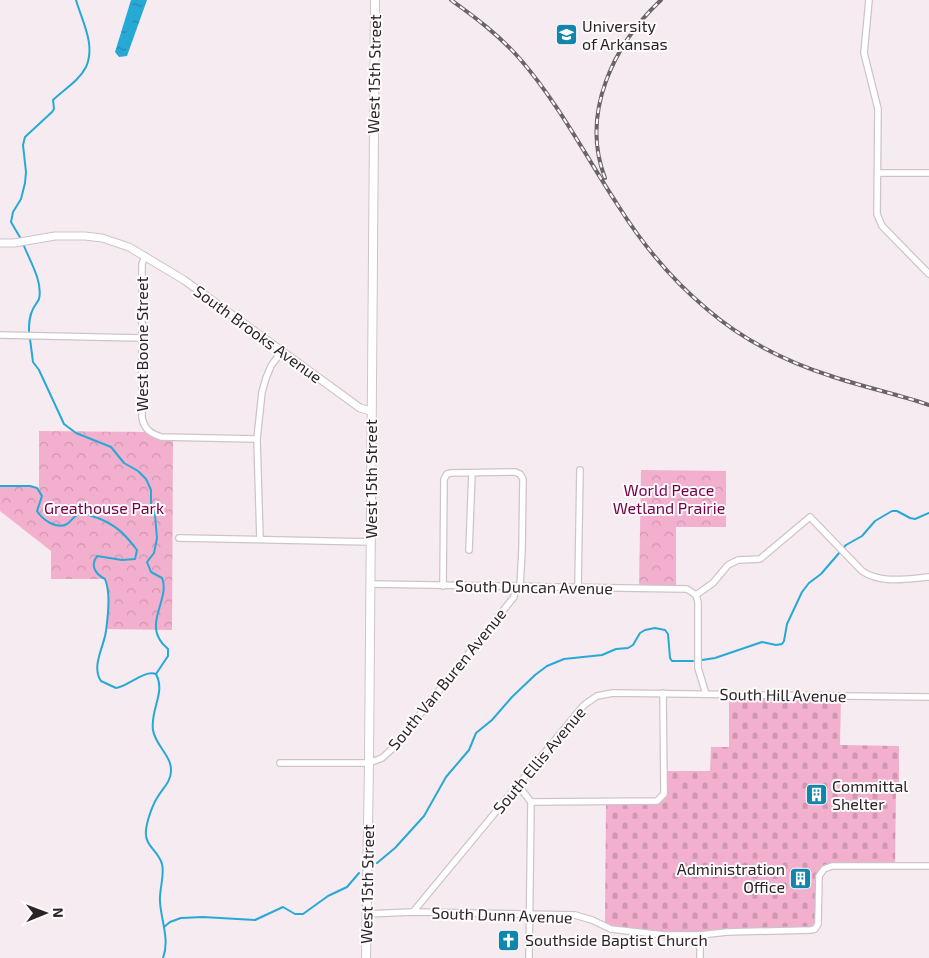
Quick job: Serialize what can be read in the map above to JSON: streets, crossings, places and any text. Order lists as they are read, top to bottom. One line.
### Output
{"streets":{"main road":["West 15th Street"],"street":["South Brooks Avenue","West Boone Street","South Duncan Avenue","South Van Buren Avenue","South Hill Avenue","South Ellis Avenue","South Dunn Avenue"]},"crossings":[["West 15th Street","South Brooks Avenue"],["West 15th Street","South Duncan Avenue"],["West 15th Street","South Van Buren Avenue"],["West 15th Street","South Dunn Avenue"],["South Brooks Avenue","West Boone Street"],["South Duncan Avenue","South Van Buren Avenue"],["South Duncan Avenue","South Hill Avenue"],["South Hill Avenue","South Ellis Avenue"],["South Ellis Avenue","South Dunn Avenue"]],"parks":["World Peace Wetland Prairie","Greathouse Park"],"places":{"school or university":["University of Arkansas"],"building":["Committal Shelter","Administration Office"],"church":["Southside Baptist Church"]},"north":"right"}
